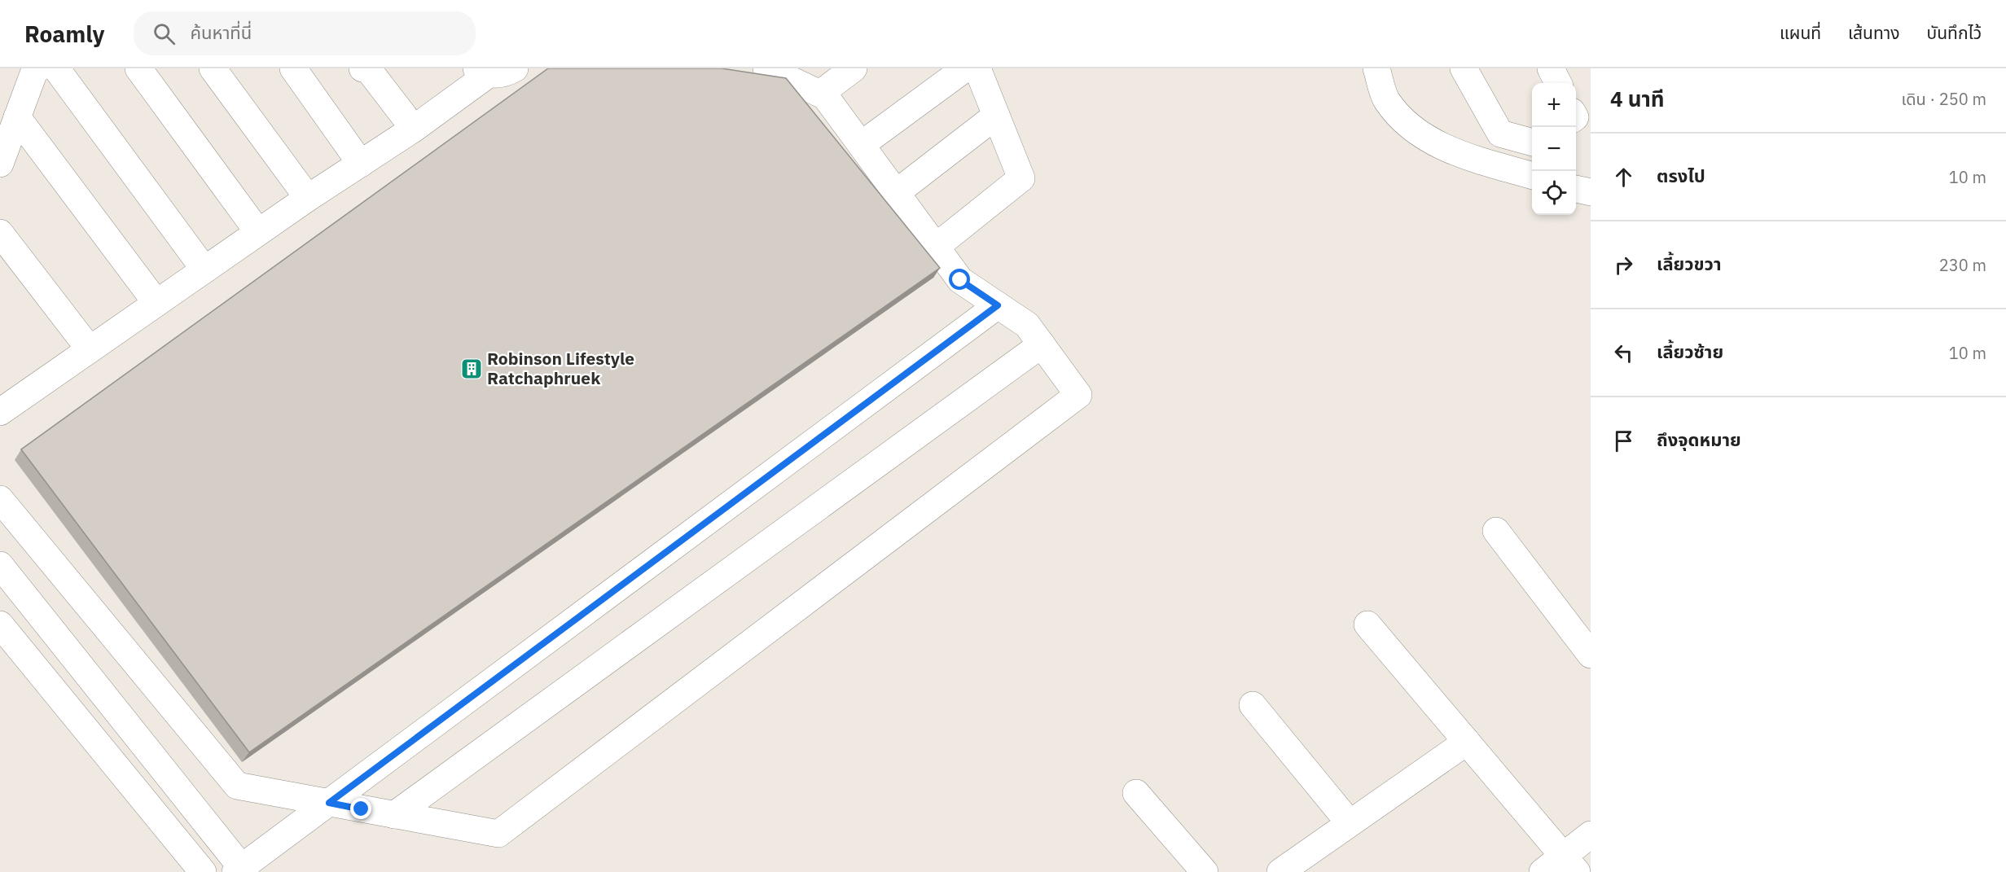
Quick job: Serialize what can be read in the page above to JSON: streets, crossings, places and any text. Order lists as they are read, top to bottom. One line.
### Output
{"places":{"building":["Robinson Lifestyle Ratchaphruek"]},"page":{"header":"Roamly","search":"ค้นหาที่นี่","nav":["แผนที่","เส้นทาง","บันทึกไว้"],"heading":["4 นาที","เดิน · 250 m"],"map_buttons":["+","−"],"list":[["ตรงไป","10 m"],["เลี้ยวขวา","230 m"],["เลี้ยวซ้าย","10 m"],"ถึงจุดหมาย"]}}
